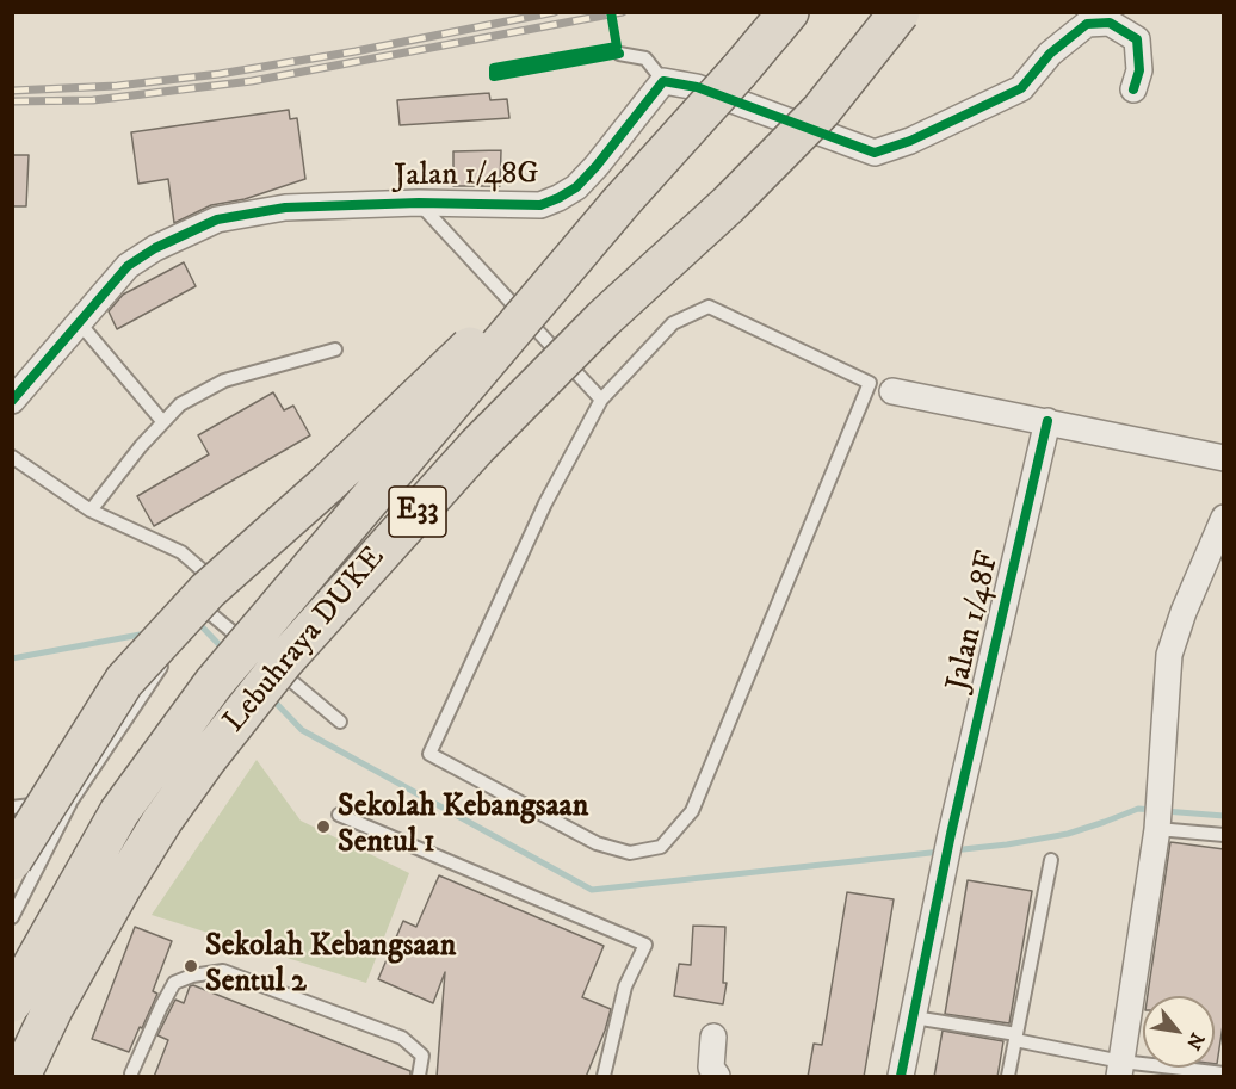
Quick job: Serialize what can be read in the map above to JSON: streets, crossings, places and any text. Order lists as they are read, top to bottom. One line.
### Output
{"streets":{"highway":["E33","Lebuhraya DUKE"],"street":["Jalan 1/48G","Jalan 1/48F"]},"places":["Sekolah Kebangsaan Sentul 1","Sekolah Kebangsaan Sentul 2"],"north":"bottom right"}
